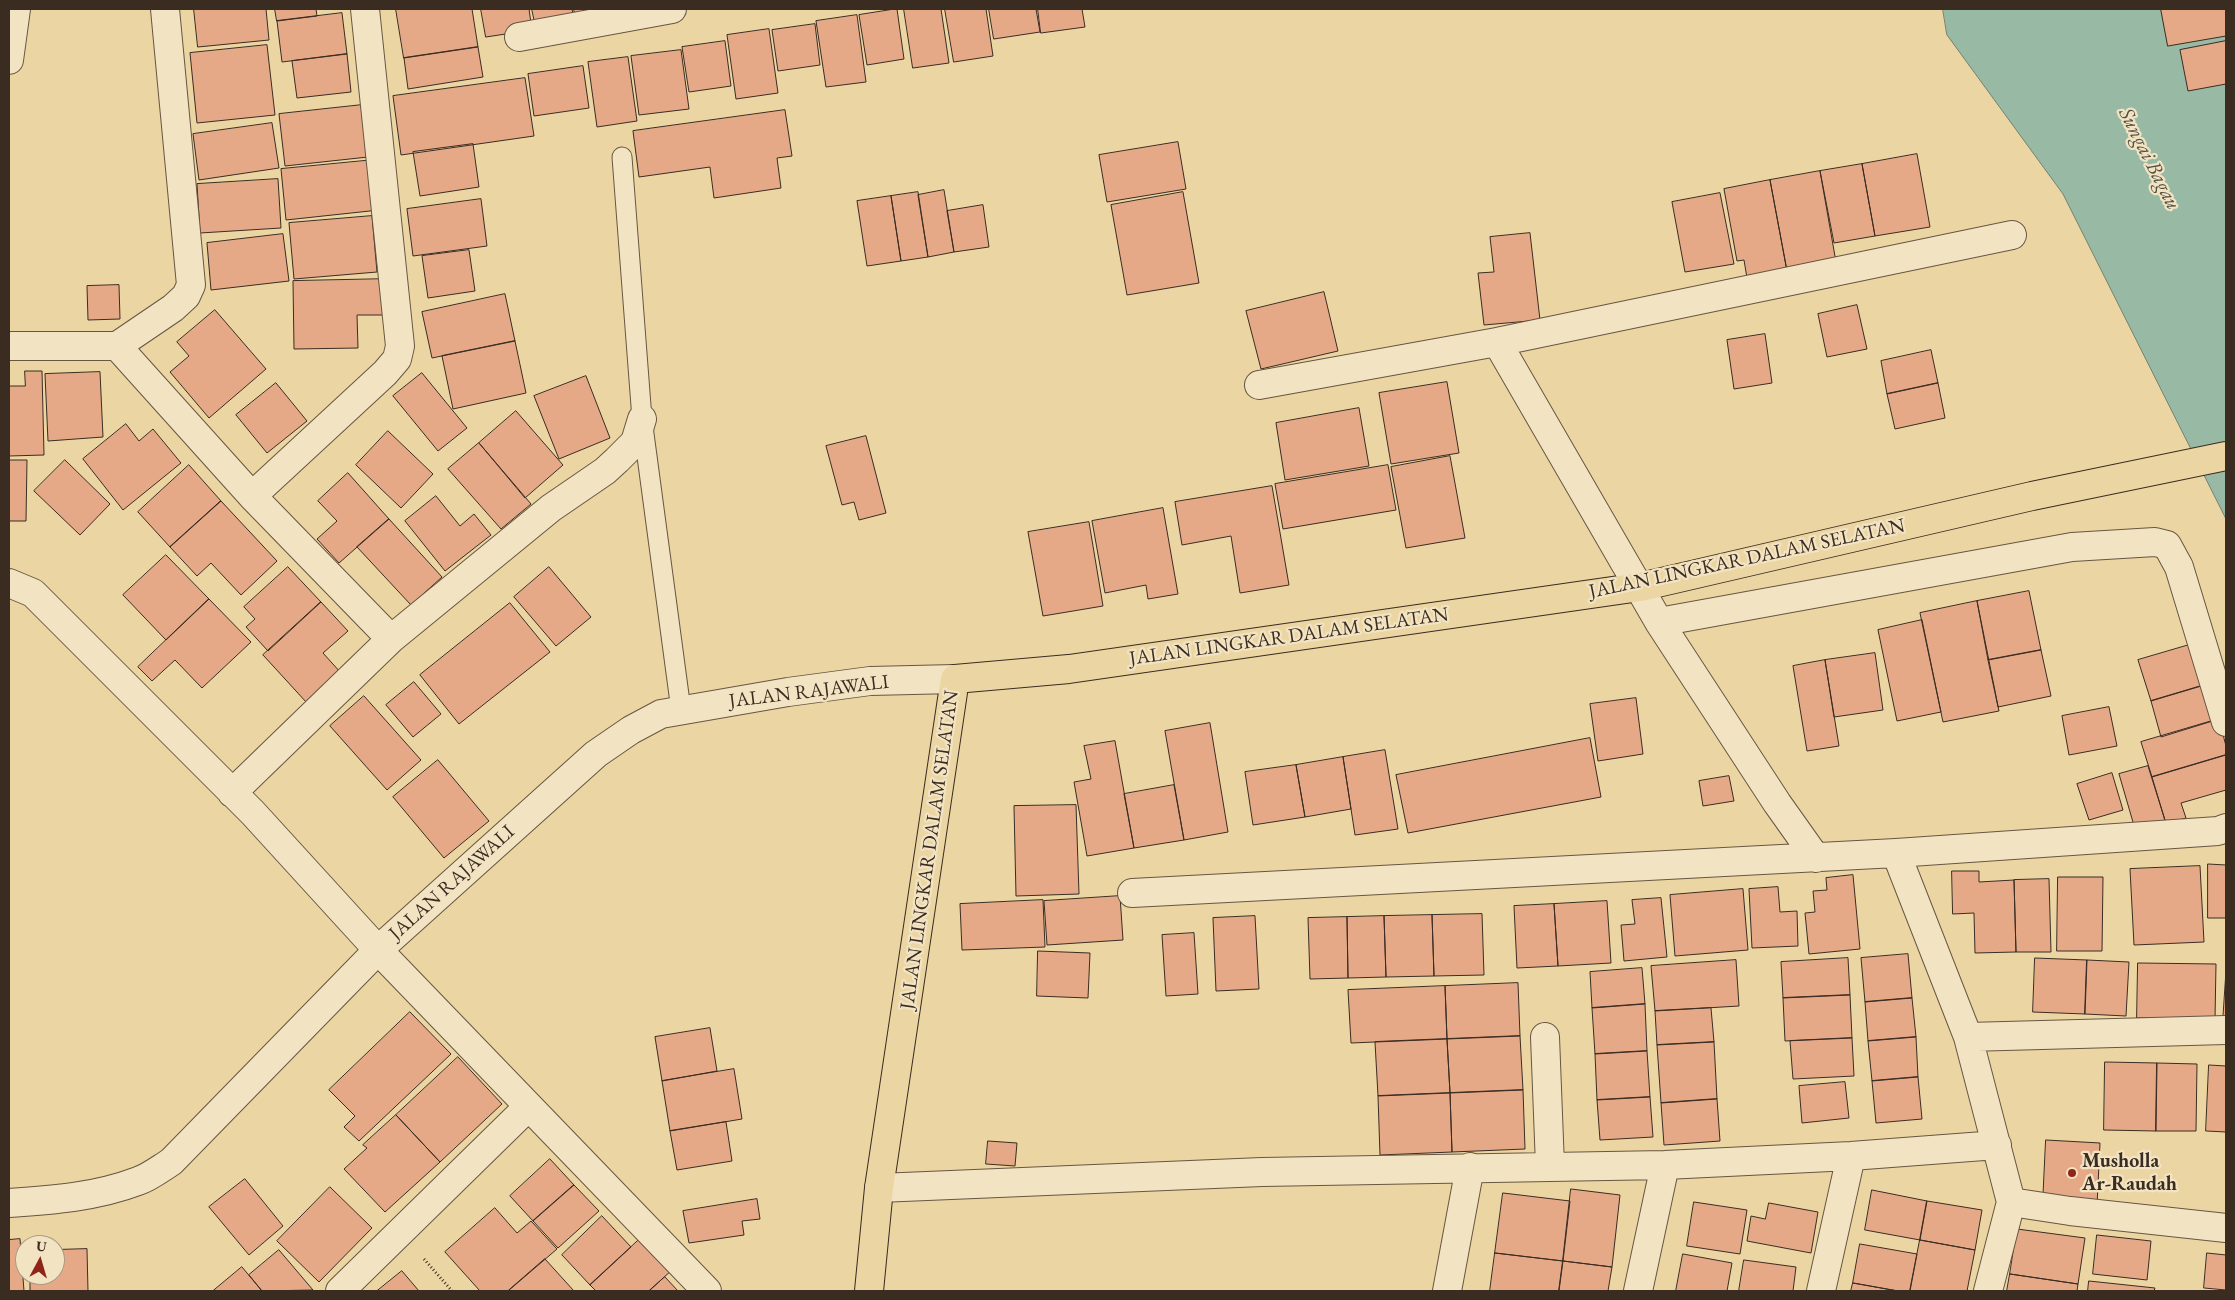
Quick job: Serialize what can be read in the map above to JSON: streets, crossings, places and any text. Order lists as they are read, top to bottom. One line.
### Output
{"streets":{"main road":["JALAN LINGKAR DALAM SELATAN"],"street":["JALAN RAJAWALI"]},"crossings":[["JALAN LINGKAR DALAM SELATAN","JALAN RAJAWALI"]],"water":["Sungai Bagau"],"places":["Musholla Ar-Raudah"],"north":"top"}
